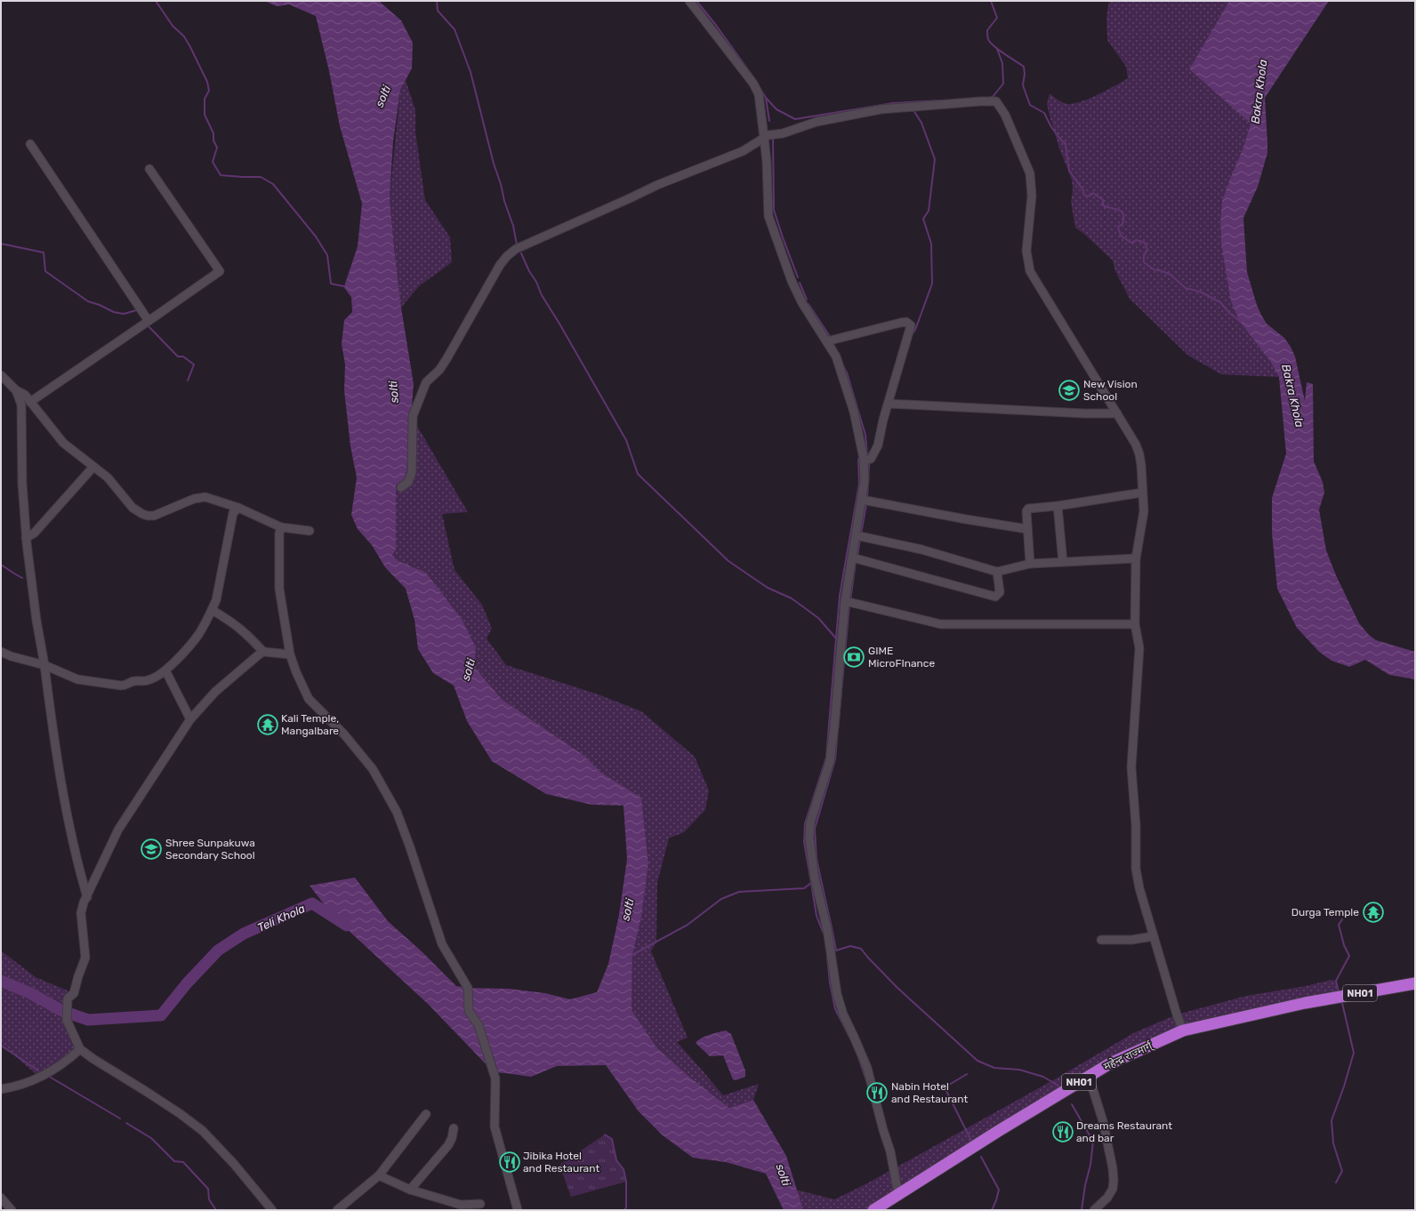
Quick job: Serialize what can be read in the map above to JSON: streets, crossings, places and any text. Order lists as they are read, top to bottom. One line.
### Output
{"streets":{"highway":["NH01","महेन्द्र राज्मार्ग्"]},"water":["Bakra Khola","solti","Teli Khola"],"places":{"school or university":["New Vision School","Shree Sunpakuwa Secondary School"],"bank":["GIME MicroFInance"],"temple":["Kali Temple, Mangalbare","Durga Temple"],"restaurant":["Nabin Hotel and Restaurant","Dreams Restaurant and bar","Jibika Hotel and Restaurant"]}}
